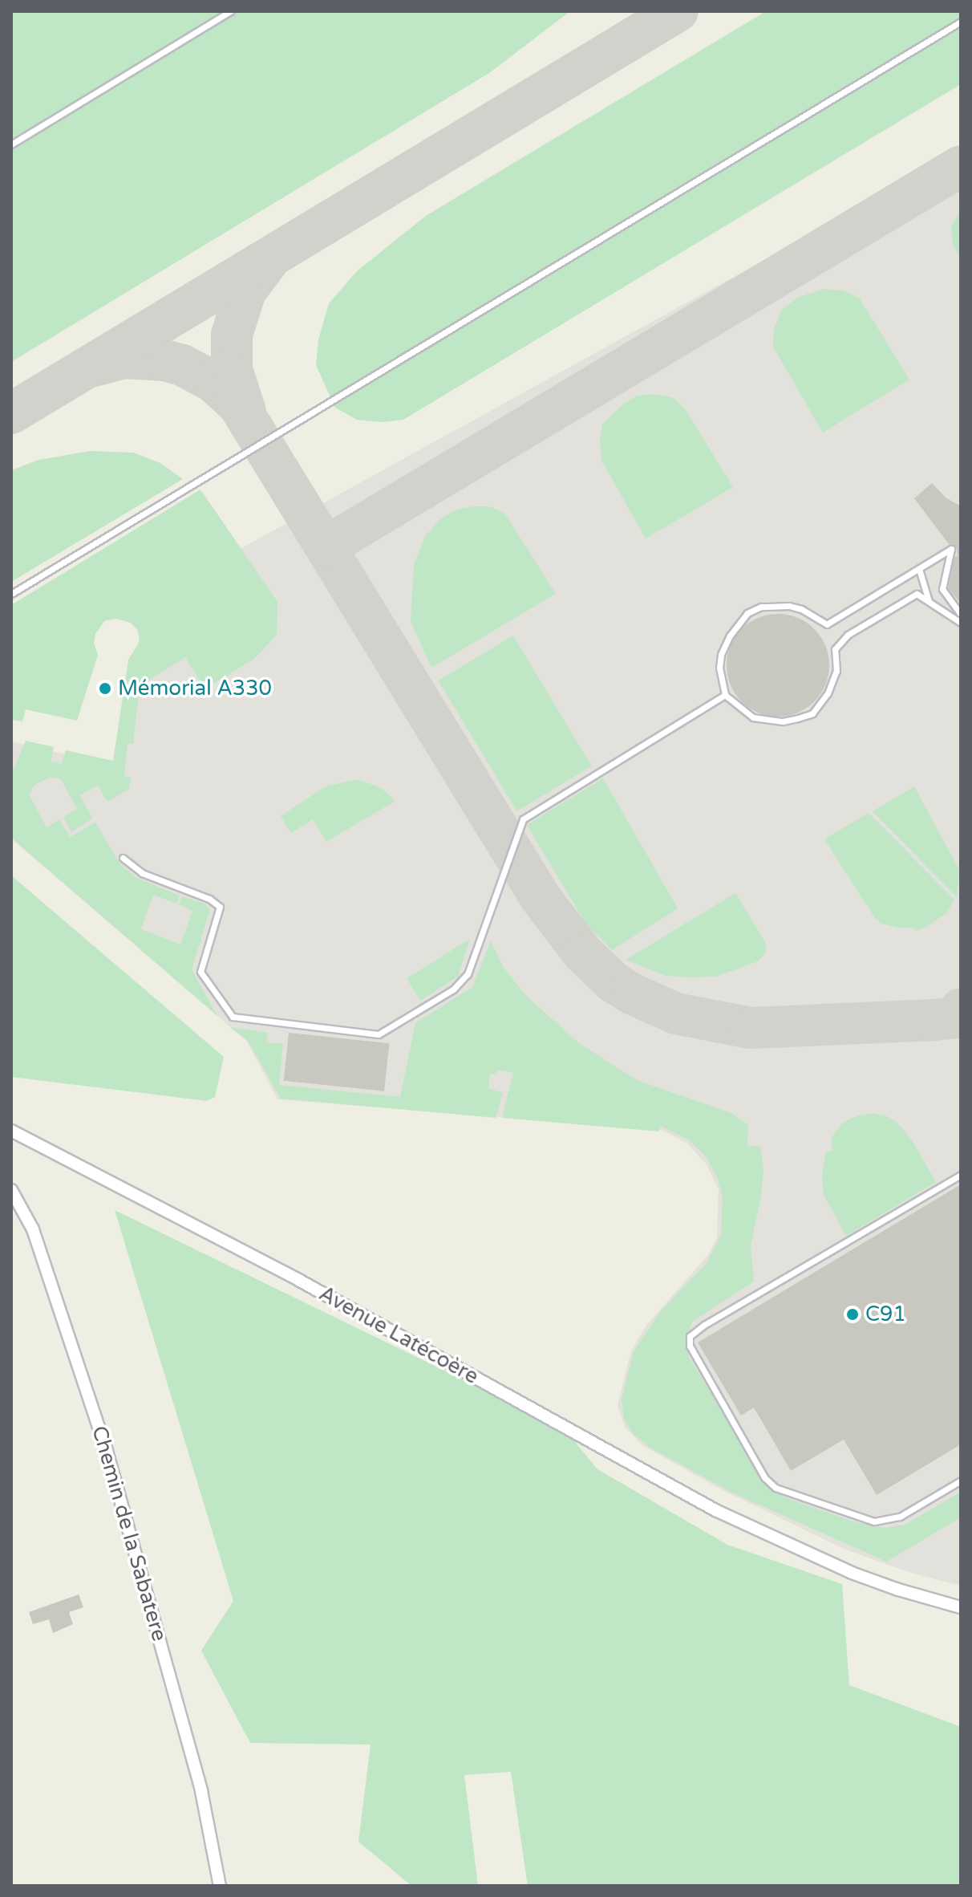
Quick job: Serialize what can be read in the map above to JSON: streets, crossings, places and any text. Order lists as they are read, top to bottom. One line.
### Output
{"streets":{"street":["Avenue Latécoère","Chemin de la Sabatere"]},"places":["Mémorial A330","C91"]}
